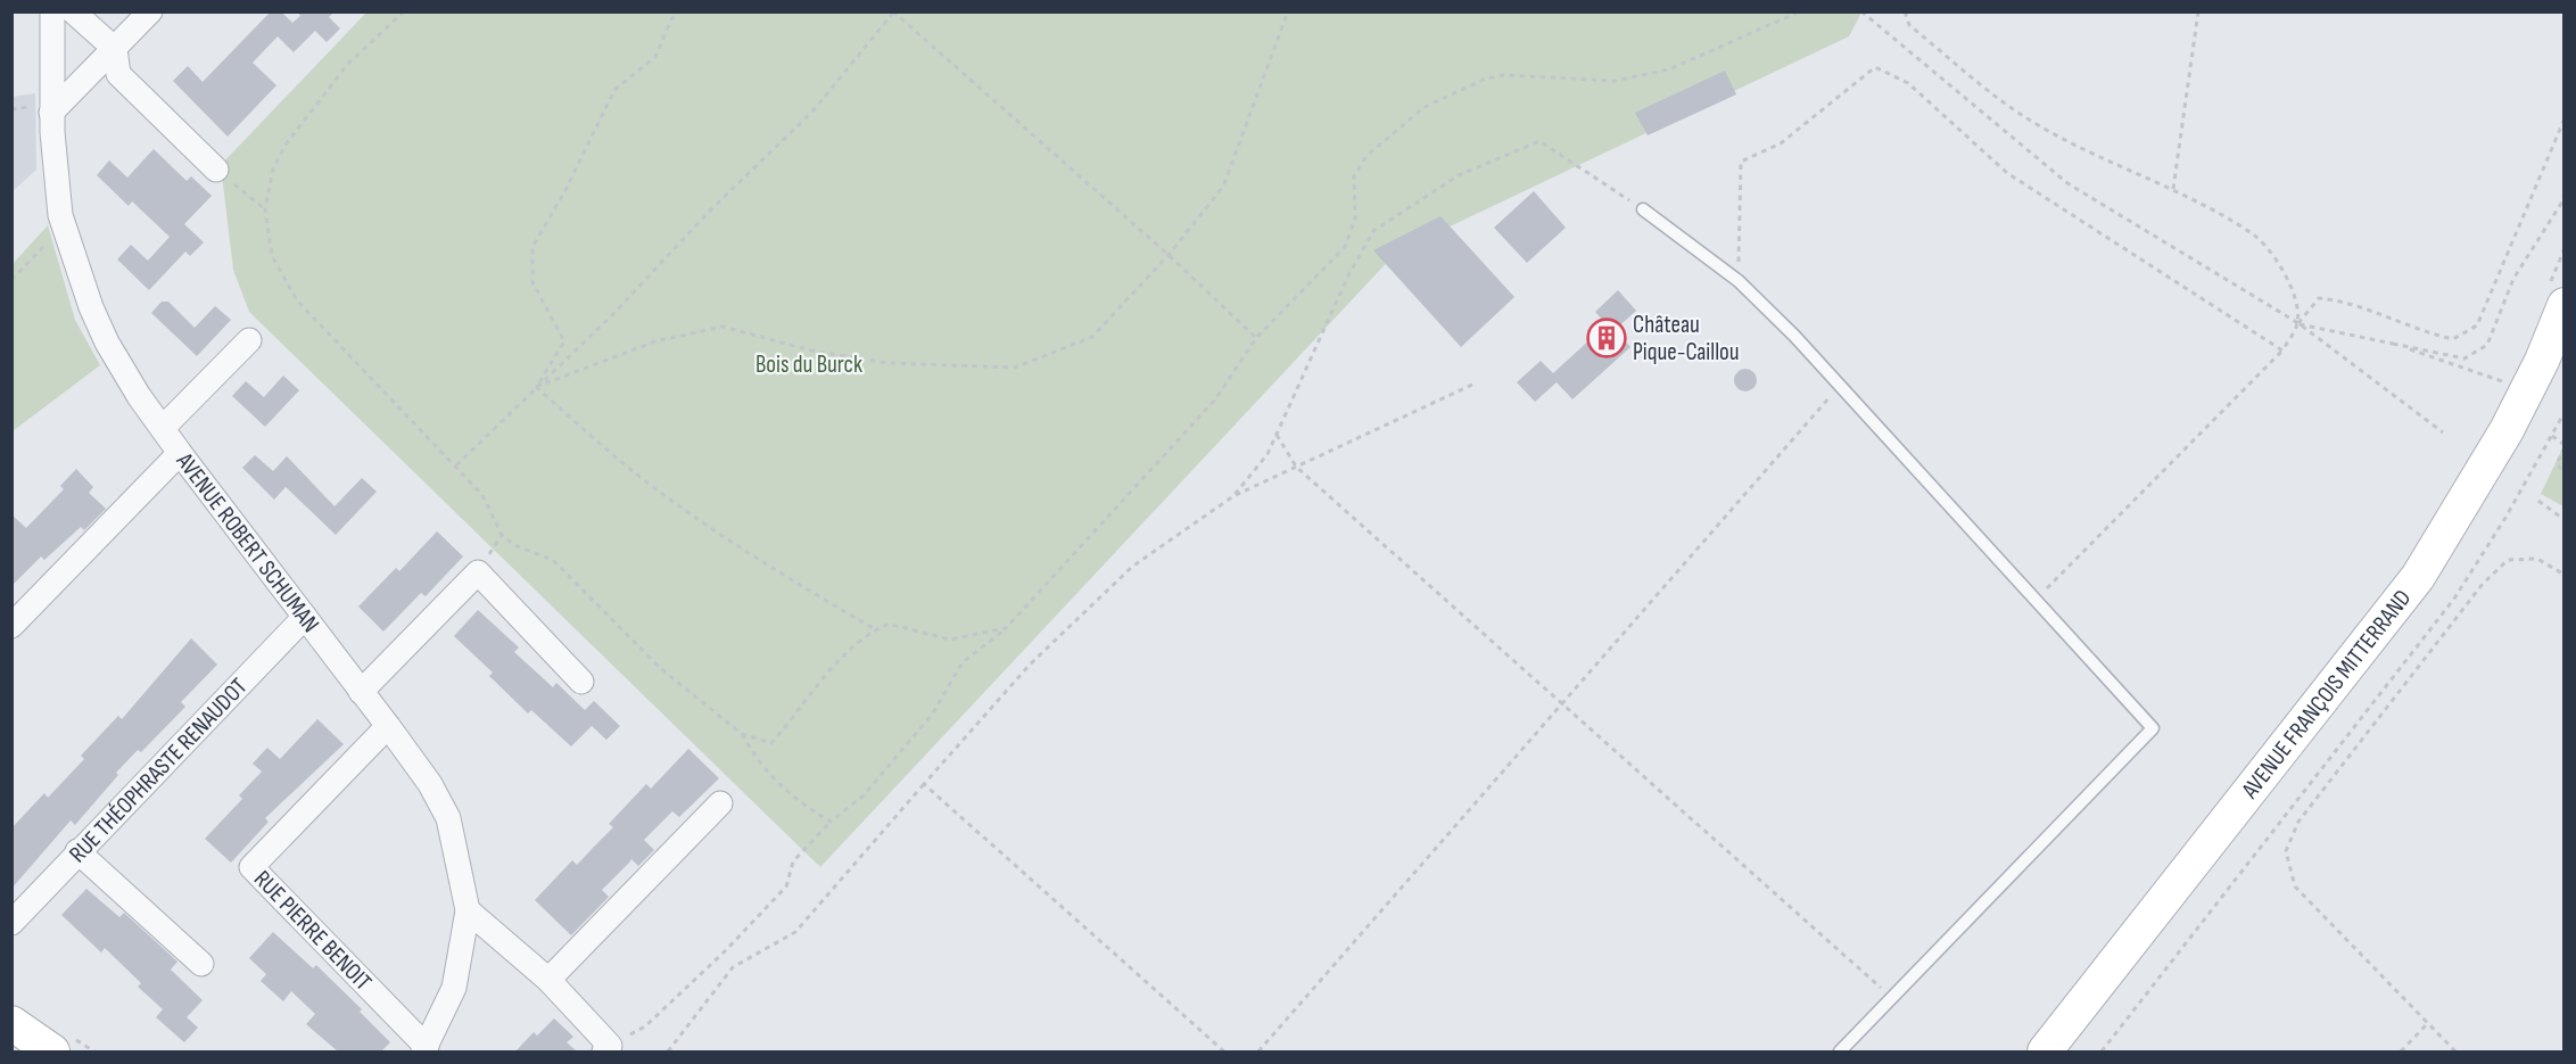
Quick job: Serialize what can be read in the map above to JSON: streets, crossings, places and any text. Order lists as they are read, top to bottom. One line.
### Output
{"streets":{"main road":["AVENUE FRANÇOIS MITTERRAND"],"street":["AVENUE ROBERT SCHUMAN","RUE THÉOPHRASTE RENAUDOT","RUE PIERRE BENOIT"]},"crossings":[["AVENUE ROBERT SCHUMAN","RUE THÉOPHRASTE RENAUDOT"],["AVENUE ROBERT SCHUMAN","RUE PIERRE BENOIT"]],"parks":["Bois du Burck"],"places":{"building":["Château Pique-Caillou"]}}
